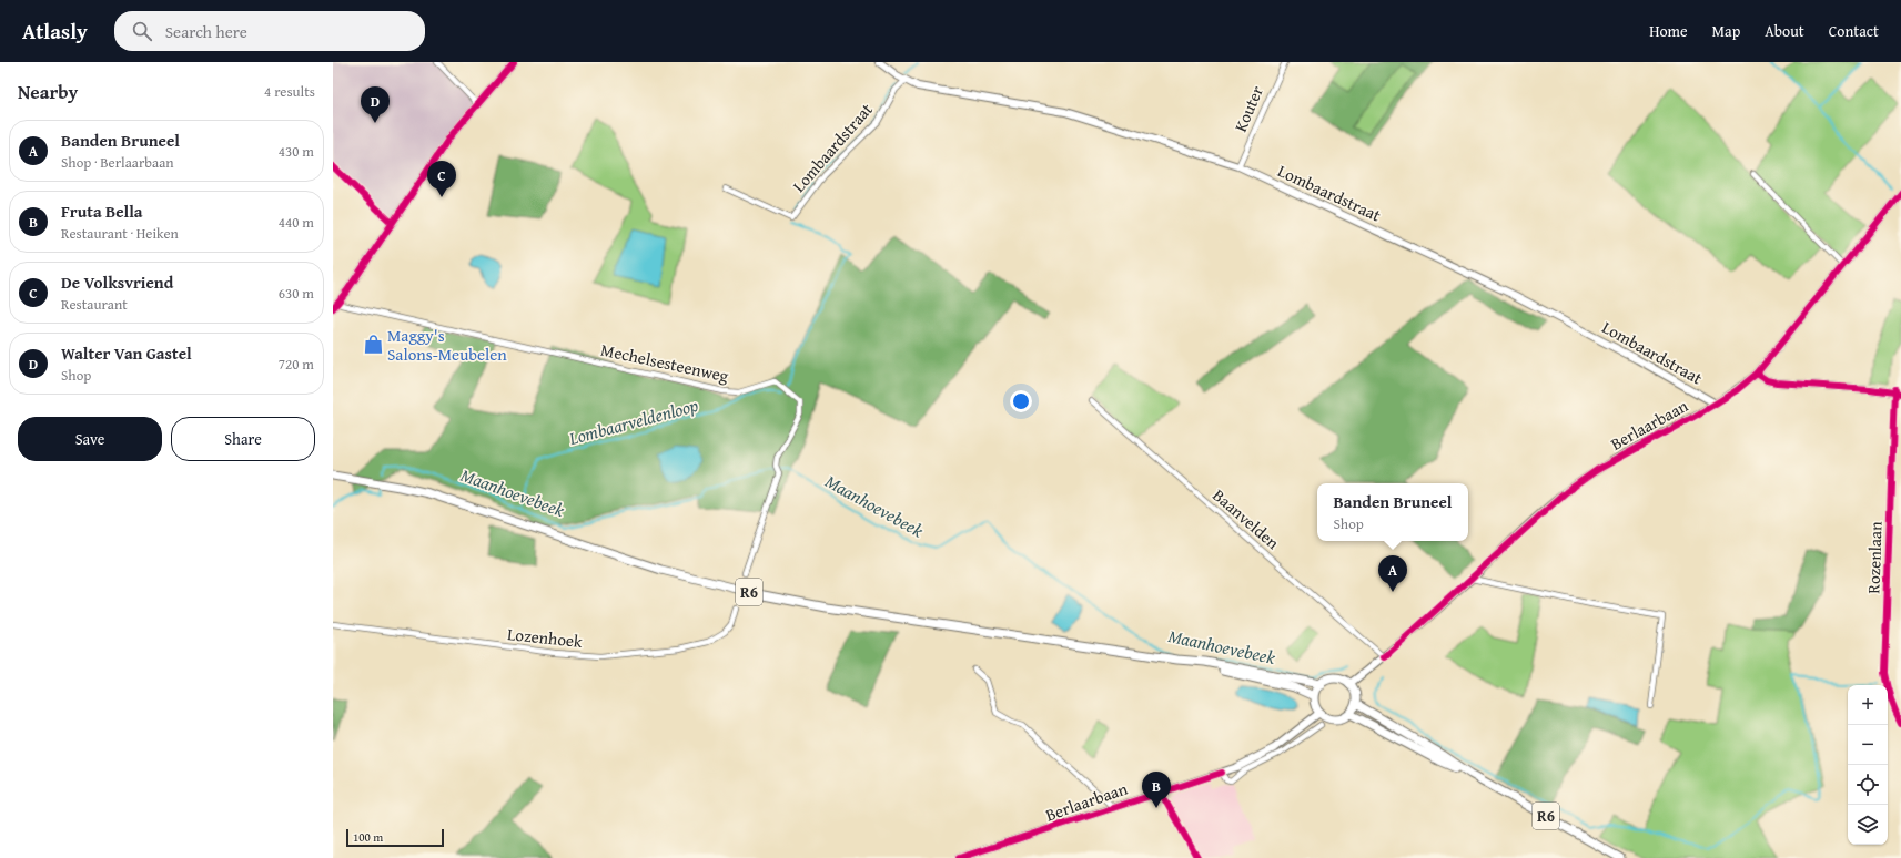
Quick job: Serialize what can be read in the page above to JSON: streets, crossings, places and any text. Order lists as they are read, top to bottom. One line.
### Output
{"streets":{"main road":["R6"],"street":["Kouter","Lombaardstraat","Mechelsesteenweg","Berlaarbaan","Baanvelden","Rozenlaan","Lozenhoek"]},"crossings":[["Kouter","Lombaardstraat"],["Lombaardstraat","Berlaarbaan"],["Berlaarbaan","Baanvelden"],["Berlaarbaan","R6"]],"water":["Lombaarveldenloop","Maanhoevebeek"],"places":{"shop":["Maggy's Salons-Meubelen"]},"scale_bar":"100 m","page":{"header":"Atlasly","search":"Search here","nav":["Home","Map","About","Contact"],"heading":["Nearby","4 results"],"pins":["D","C","A","B"],"list":[{"mark":"A","name":"Banden Bruneel","note":"Shop · Berlaarbaan","value":"430 m"},{"mark":"B","name":"Fruta Bella","note":"Restaurant · Heiken","value":"440 m"},{"mark":"C","name":"De Volksvriend","note":"Restaurant","value":"630 m"},{"mark":"D","name":"Walter Van Gastel","note":"Shop","value":"720 m"}],"buttons":["Save","Share"],"popup":["Banden Bruneel","Shop"],"map_buttons":["+","−"],"scale":"100 m"}}
